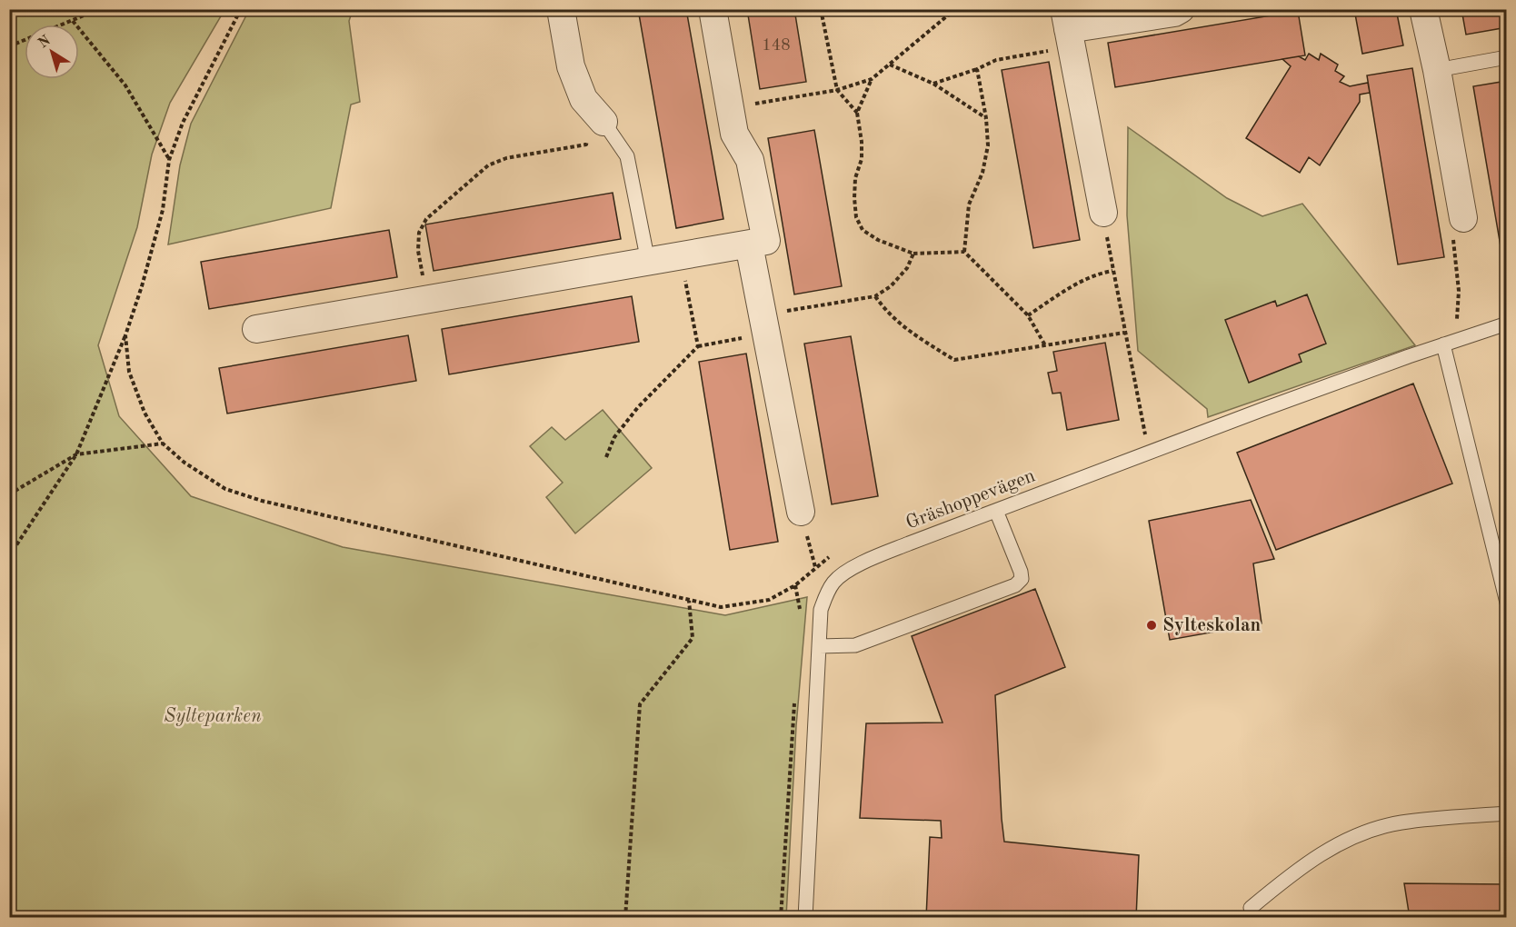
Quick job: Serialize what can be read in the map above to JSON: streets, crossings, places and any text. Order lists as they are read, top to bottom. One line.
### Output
{"streets":{"lane":["Gräshoppevägen"]},"parks":["Sylteparken"],"places":["Sylteskolan"],"house_numbers":["148"],"north":"top left"}
